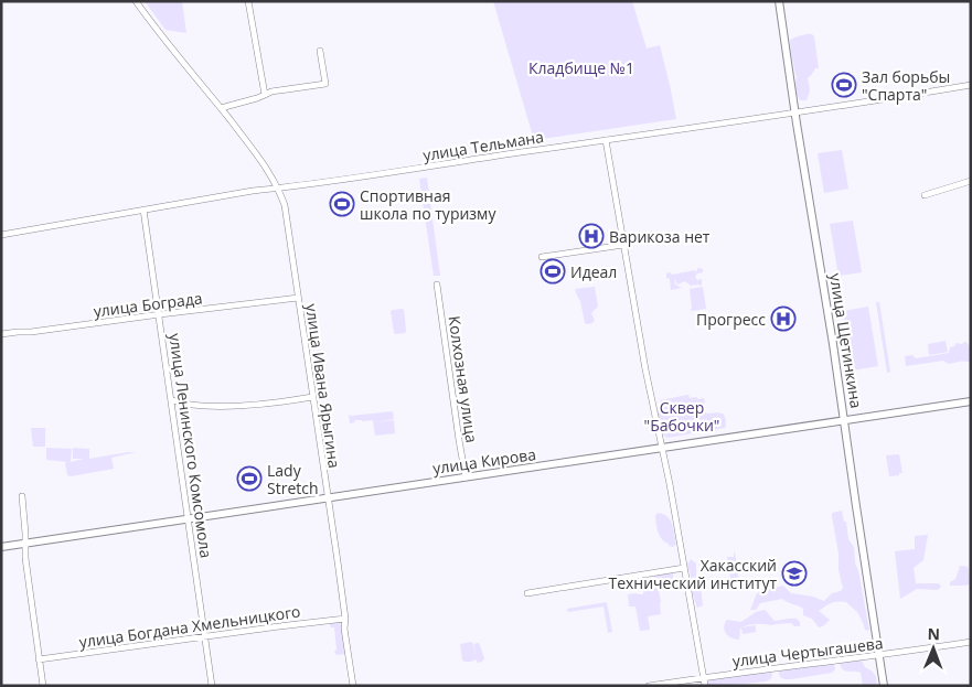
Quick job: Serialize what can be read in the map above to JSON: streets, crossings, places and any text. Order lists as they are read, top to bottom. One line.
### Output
{"streets":{"main road":["улица Щетинкина","улица Кирова"],"street":["улица Тельмана","улица Бограда","Колхозная улица","улица Ивана Ярыгина","улица Ленинского Комсомола","улица Богдана Хмельницкого","улица Чертыгашева"]},"crossings":[["улица Тельмана","улица Щетинкина"],["улица Тельмана","улица Ивана Ярыгина"],["улица Тельмана","улица Ленинского Комсомола"],["улица Бограда","улица Ивана Ярыгина"],["улица Бограда","улица Ленинского Комсомола"],["улица Щетинкина","улица Кирова"],["улица Щетинкина","улица Чертыгашева"],["Колхозная улица","улица Кирова"],["улица Ивана Ярыгина","улица Кирова"],["улица Ивана Ярыгина","улица Богдана Хмельницкого"],["улица Ленинского Комсомола","улица Кирова"],["улица Ленинского Комсомола","улица Богдана Хмельницкого"]],"parks":["Кладбище №1","Сквер \"Бабочки\""],"places":{"sports":["Зал борьбы \"Спарта\"","Спортивная школа по туризму","Идеал","Lady Stretch"],"hospital":["Варикоза нет","Прогресс"],"school or university":["Хакасский Технический институт"]},"north":"top"}
